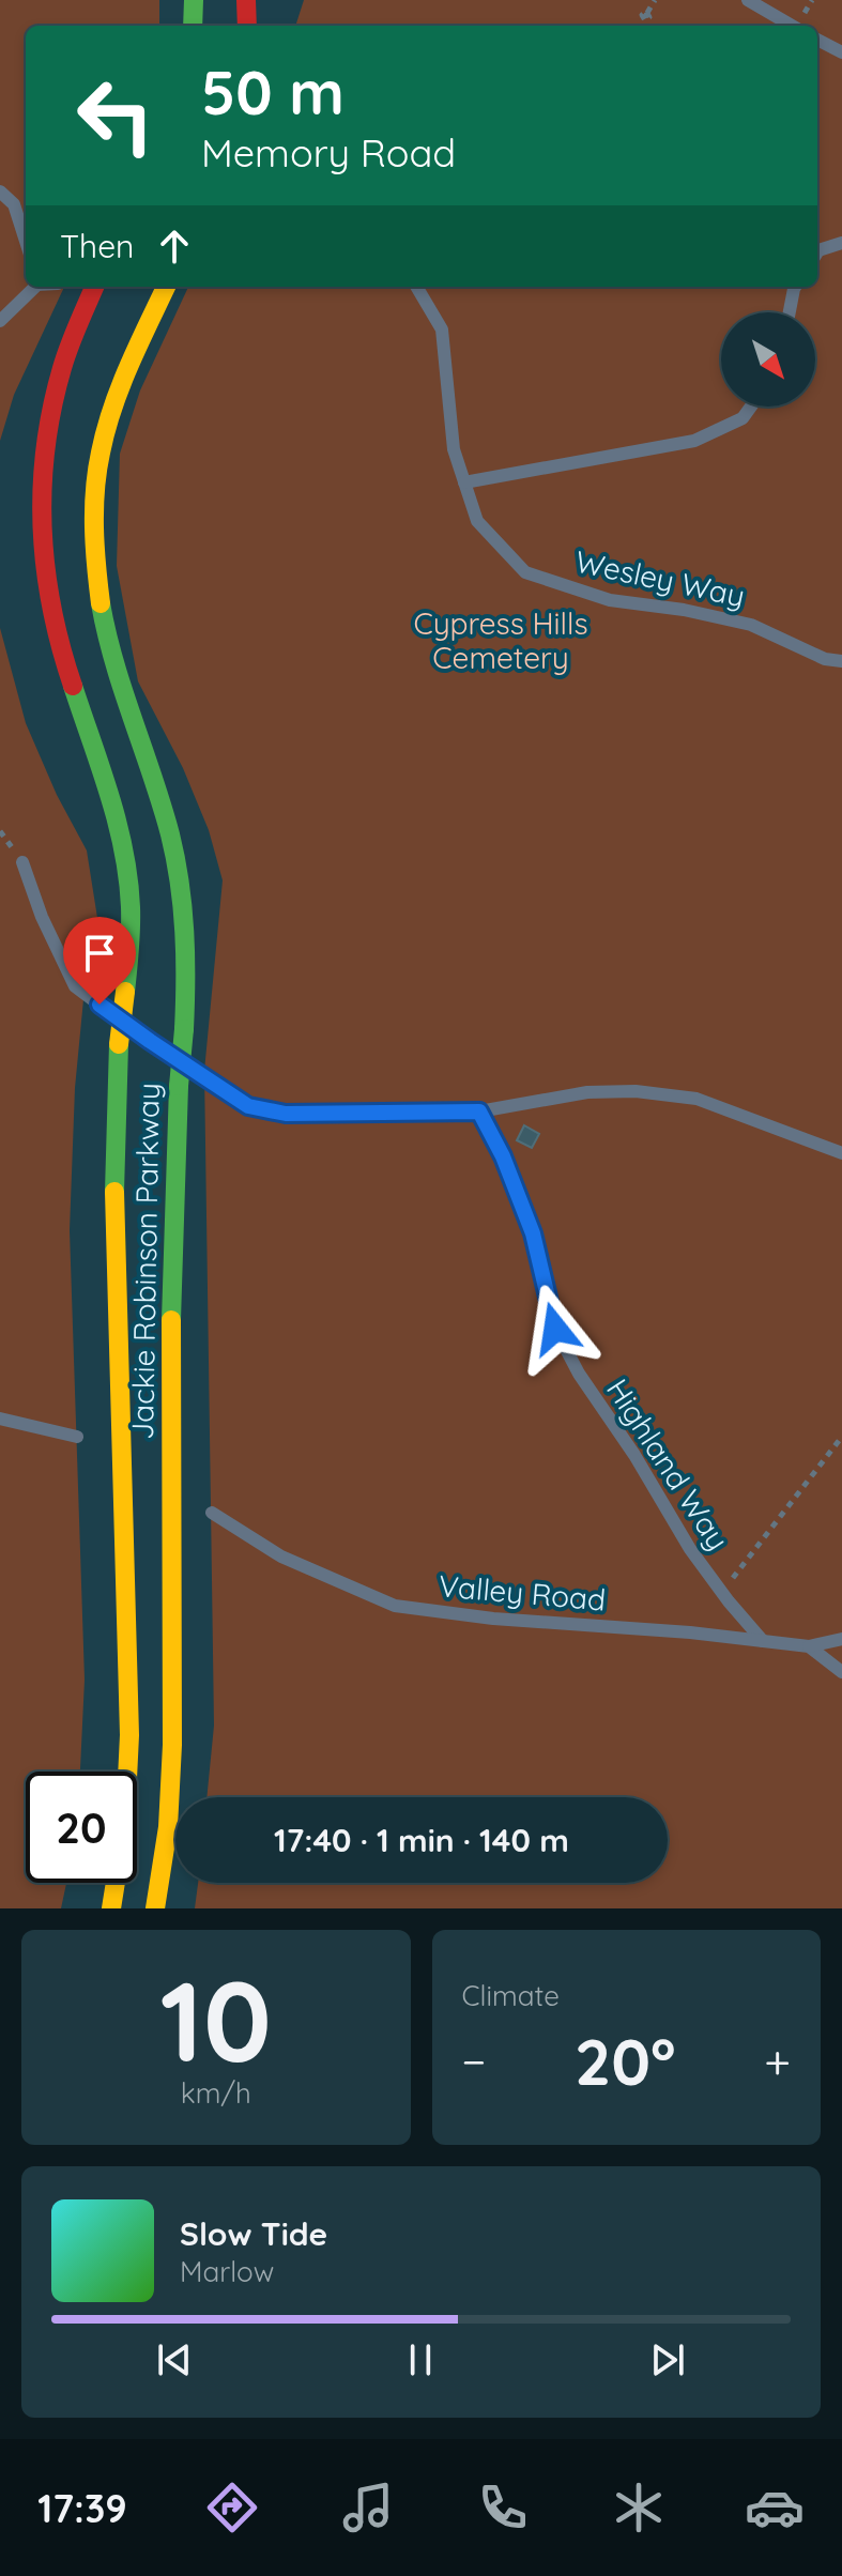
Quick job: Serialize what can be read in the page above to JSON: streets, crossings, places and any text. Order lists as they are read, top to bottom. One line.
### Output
{"streets":{"highway":["Jackie Robinson Parkway"],"lane":["Wesley Way","Highland Way","Valley Road"]},"crossings":[["Highland Way","Valley Road"]],"parks":["Cypress Hills Cemetery"],"north":"bottom right","page":{"turn":["50 m","Memory Road"],"then":"Then","limit":"20","trip":"17:40 · 1 min · 140 m","tile":[["10","km/h"],"Climate"],"heat":["−","20°","+"],"song":["Slow Tide","Marlow"],"tabs":"17:39"}}
